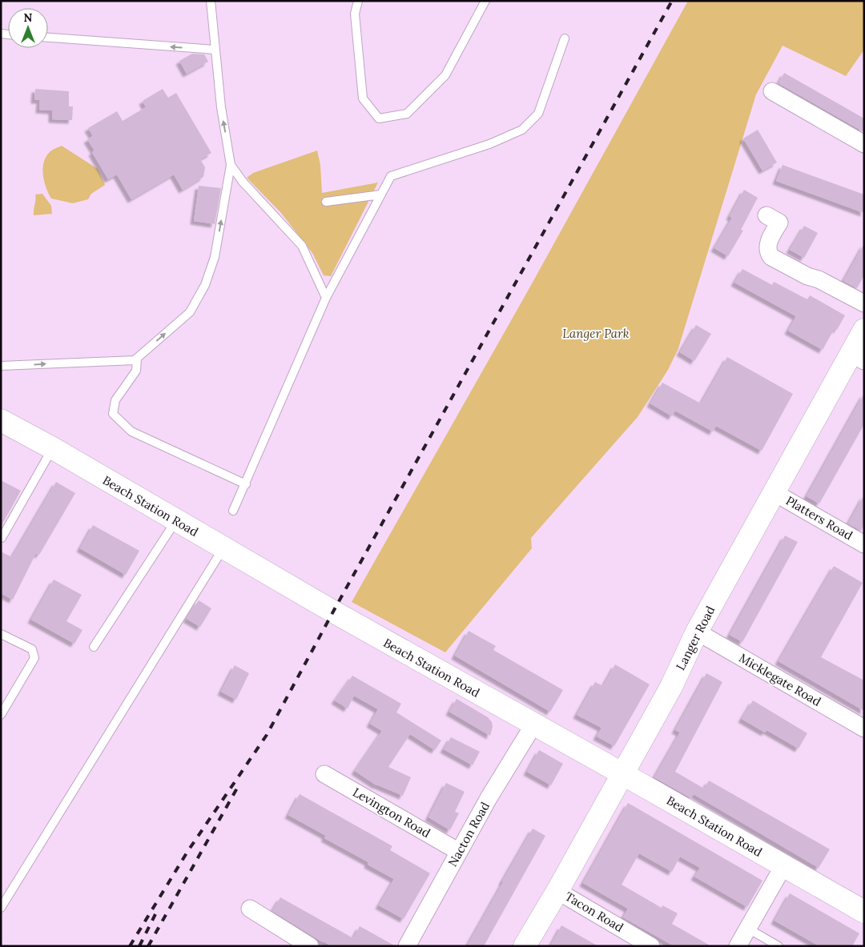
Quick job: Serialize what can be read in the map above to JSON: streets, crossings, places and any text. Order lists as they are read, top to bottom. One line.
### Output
{"streets":{"main road":["Beach Station Road","Langer Road"],"street":["Platters Road","Micklegate Road","Levington Road","Nacton Road","Tacon Road"]},"crossings":[["Beach Station Road","Langer Road"],["Beach Station Road","Nacton Road"],["Platters Road","Langer Road"],["Langer Road","Micklegate Road"],["Langer Road","Tacon Road"],["Levington Road","Nacton Road"]],"parks":["Langer Park"],"north":"top"}
